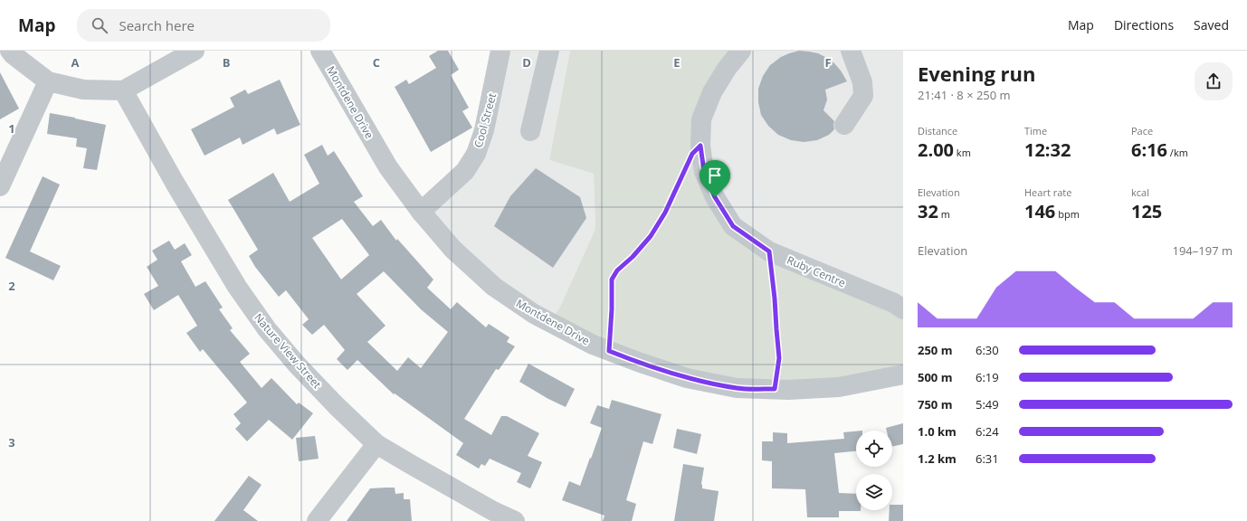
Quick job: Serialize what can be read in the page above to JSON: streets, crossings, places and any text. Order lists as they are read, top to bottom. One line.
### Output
{"streets":{"street":["Montdene Drive","Cool Street","Ruby Centre","Nature View Street"]},"crossings":[["Montdene Drive","Cool Street"]],"page":{"header":"Map","search":"Search here","nav":["Map","Directions","Saved"],"heading":["Evening run","21:41 · 8 × 250 m"],"stats":[["Distance","2.00 km"],["Time","12:32"],["Pace","6:16 /km"],["Elevation","32 m"],["Heart rate","146 bpm"],["kcal","125"]],"chart":["Elevation","194–197 m"],"list":[{"name":"250 m","note":"6:30"},{"name":"500 m","note":"6:19"},{"name":"750 m","note":"5:49"},{"name":"1.0 km","note":"6:24"},{"name":"1.2 km","note":"6:31"}]},"grid":{"columns":["A","B","C","D","E","F"],"rows":["1","2","3"]}}
